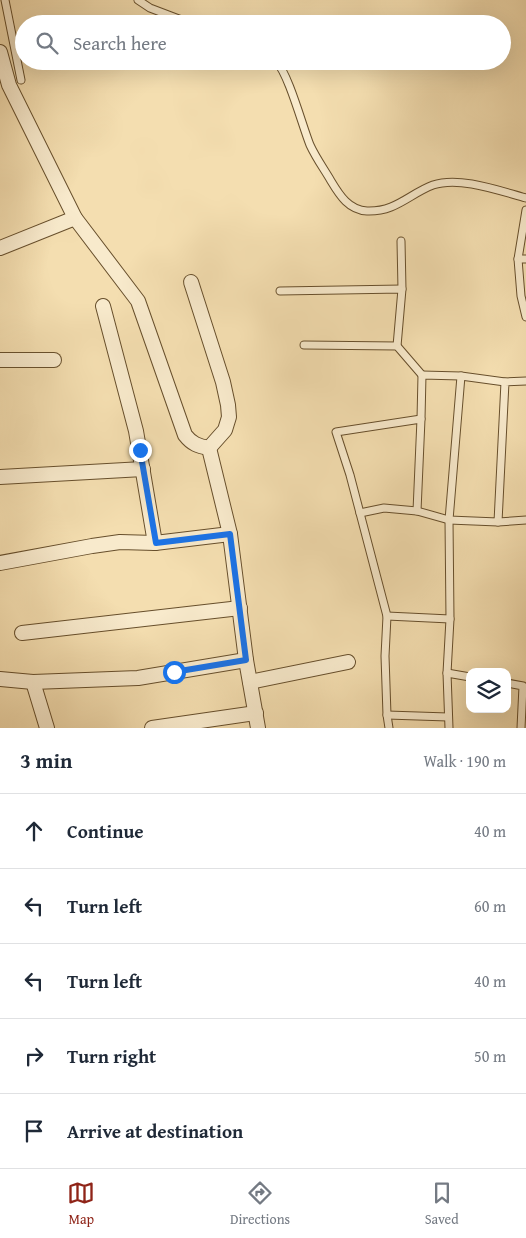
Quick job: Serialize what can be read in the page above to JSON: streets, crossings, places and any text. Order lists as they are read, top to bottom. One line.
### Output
{"page":{"search":"Search here","heading":["3 min","Walk · 190 m"],"list":[["Continue","40 m"],["Turn left","60 m"],["Turn left","40 m"],["Turn right","50 m"],"Arrive at destination"],"nav":["Map","Directions","Saved"]}}
